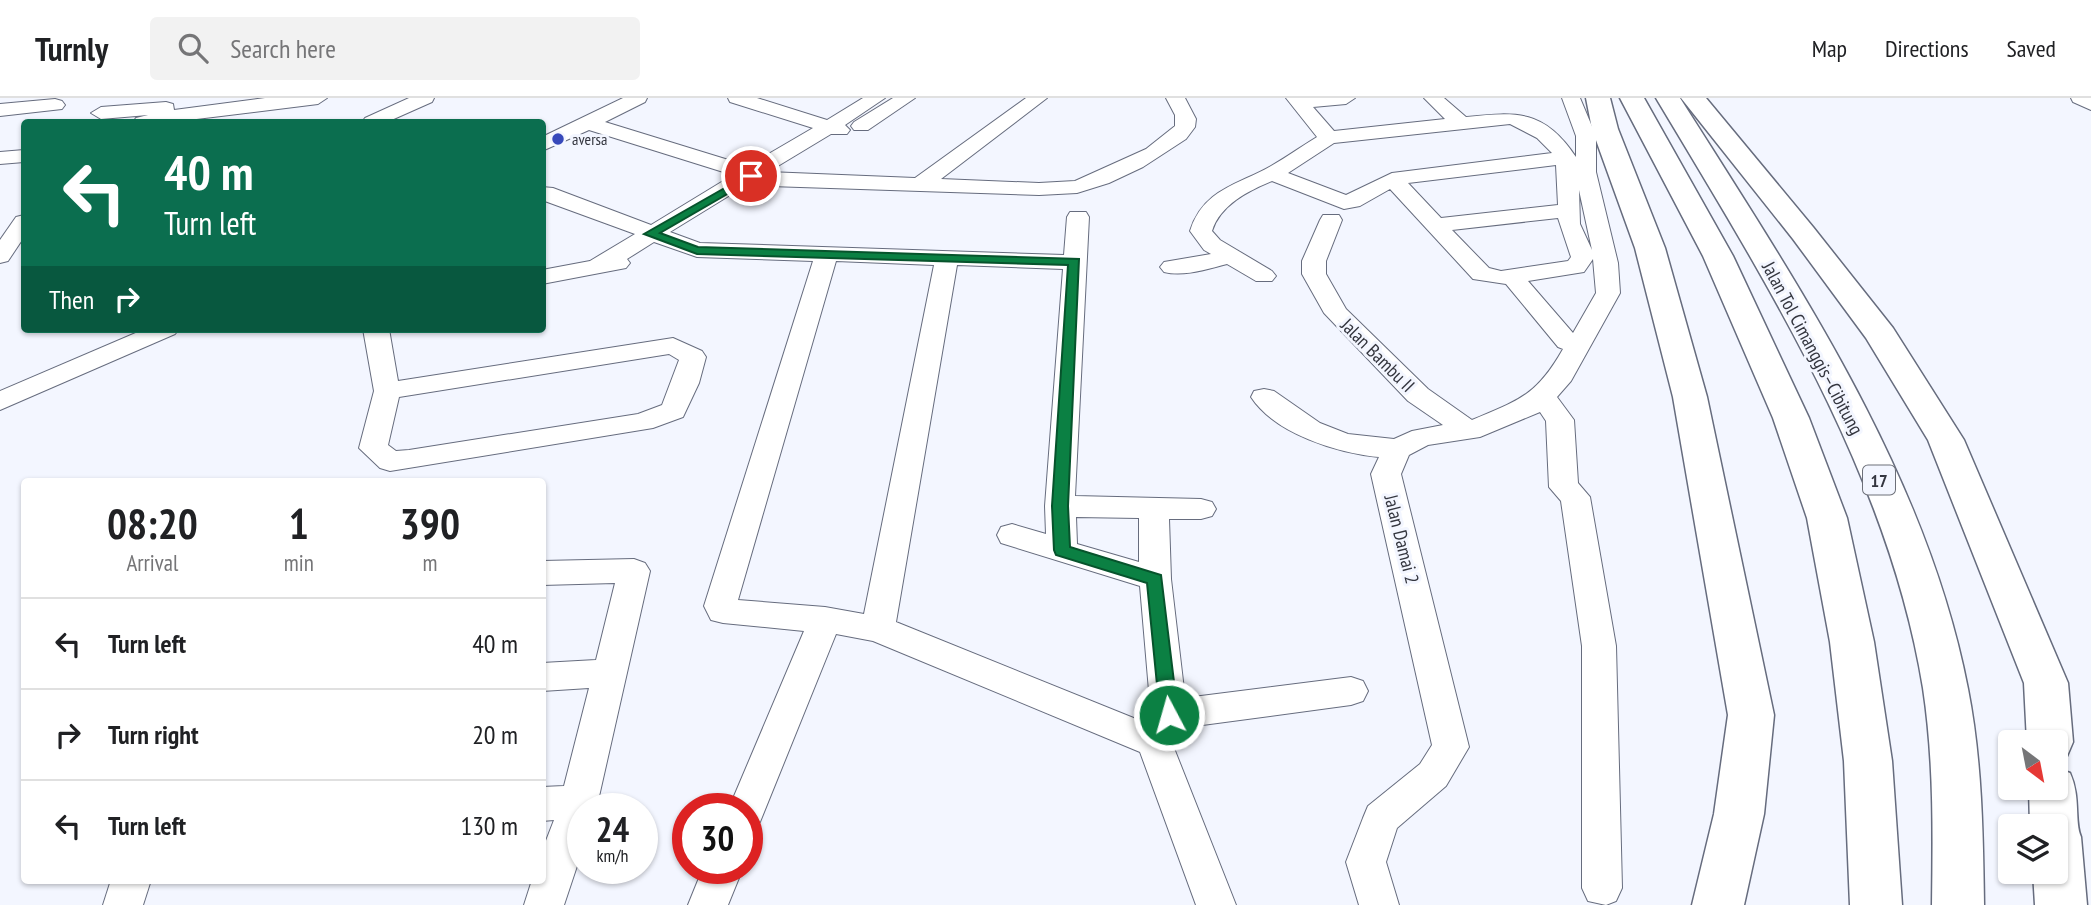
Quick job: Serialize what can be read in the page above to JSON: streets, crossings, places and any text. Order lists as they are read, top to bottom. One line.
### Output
{"streets":{"highway":["Jalan Tol Cimanggis–Cibitung","17"],"street":["Jalan Bambu II","Jalan Damai 2"]},"places":["aversa"],"north":"bottom right","page":{"header":"Turnly","search":"Search here","nav":["Map","Directions","Saved"],"turn":["40 m","Turn left"],"then":"Then","eta":["08:20","Arrival","1","min","390","m"],"list":[{"name":"Turn left","value":"40 m"},{"name":"Turn right","value":"20 m"},{"name":"Turn left","value":"130 m"}],"speed":"24 km/h","limit":"30"}}
